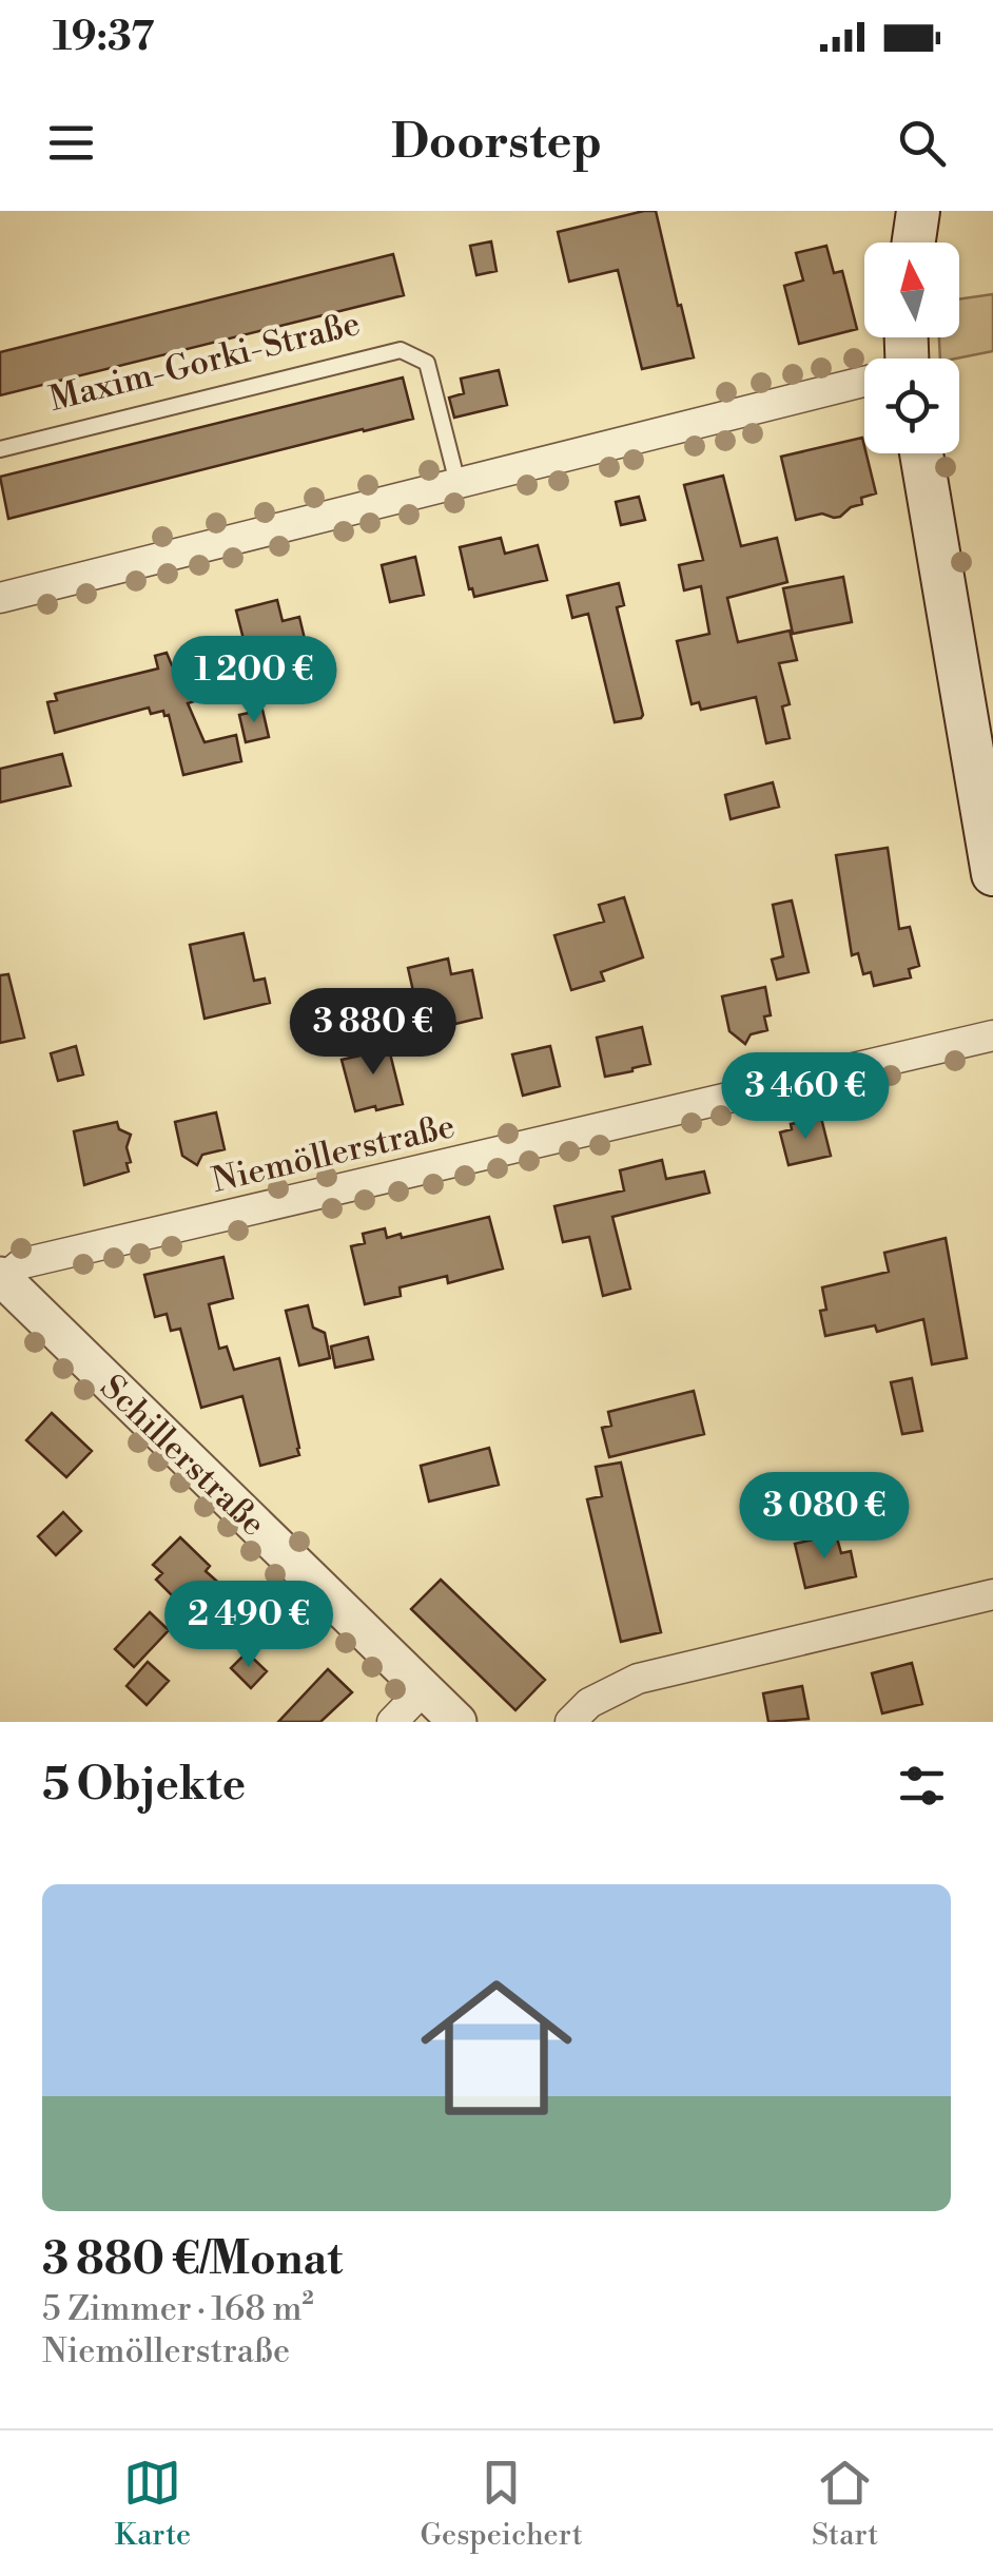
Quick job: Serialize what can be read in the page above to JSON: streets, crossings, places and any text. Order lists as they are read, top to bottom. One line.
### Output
{"streets":{"street":["Niemöllerstraße","Schillerstraße"],"lane":["Maxim-Gorki-Straße"]},"crossings":[["Niemöllerstraße","Schillerstraße"]],"north":"top","page":{"status":"19:37","header":"Doorstep","price":["1 200 €","3 880 €","3 460 €","3 080 €","2 490 €"],"heading":"5 Objekte","list":[{"name":"3 880 €/Monat","note":"5 Zimmer · 168 m² · Niemöllerstraße"}],"tabs":["Karte","Gespeichert","Start"]}}
